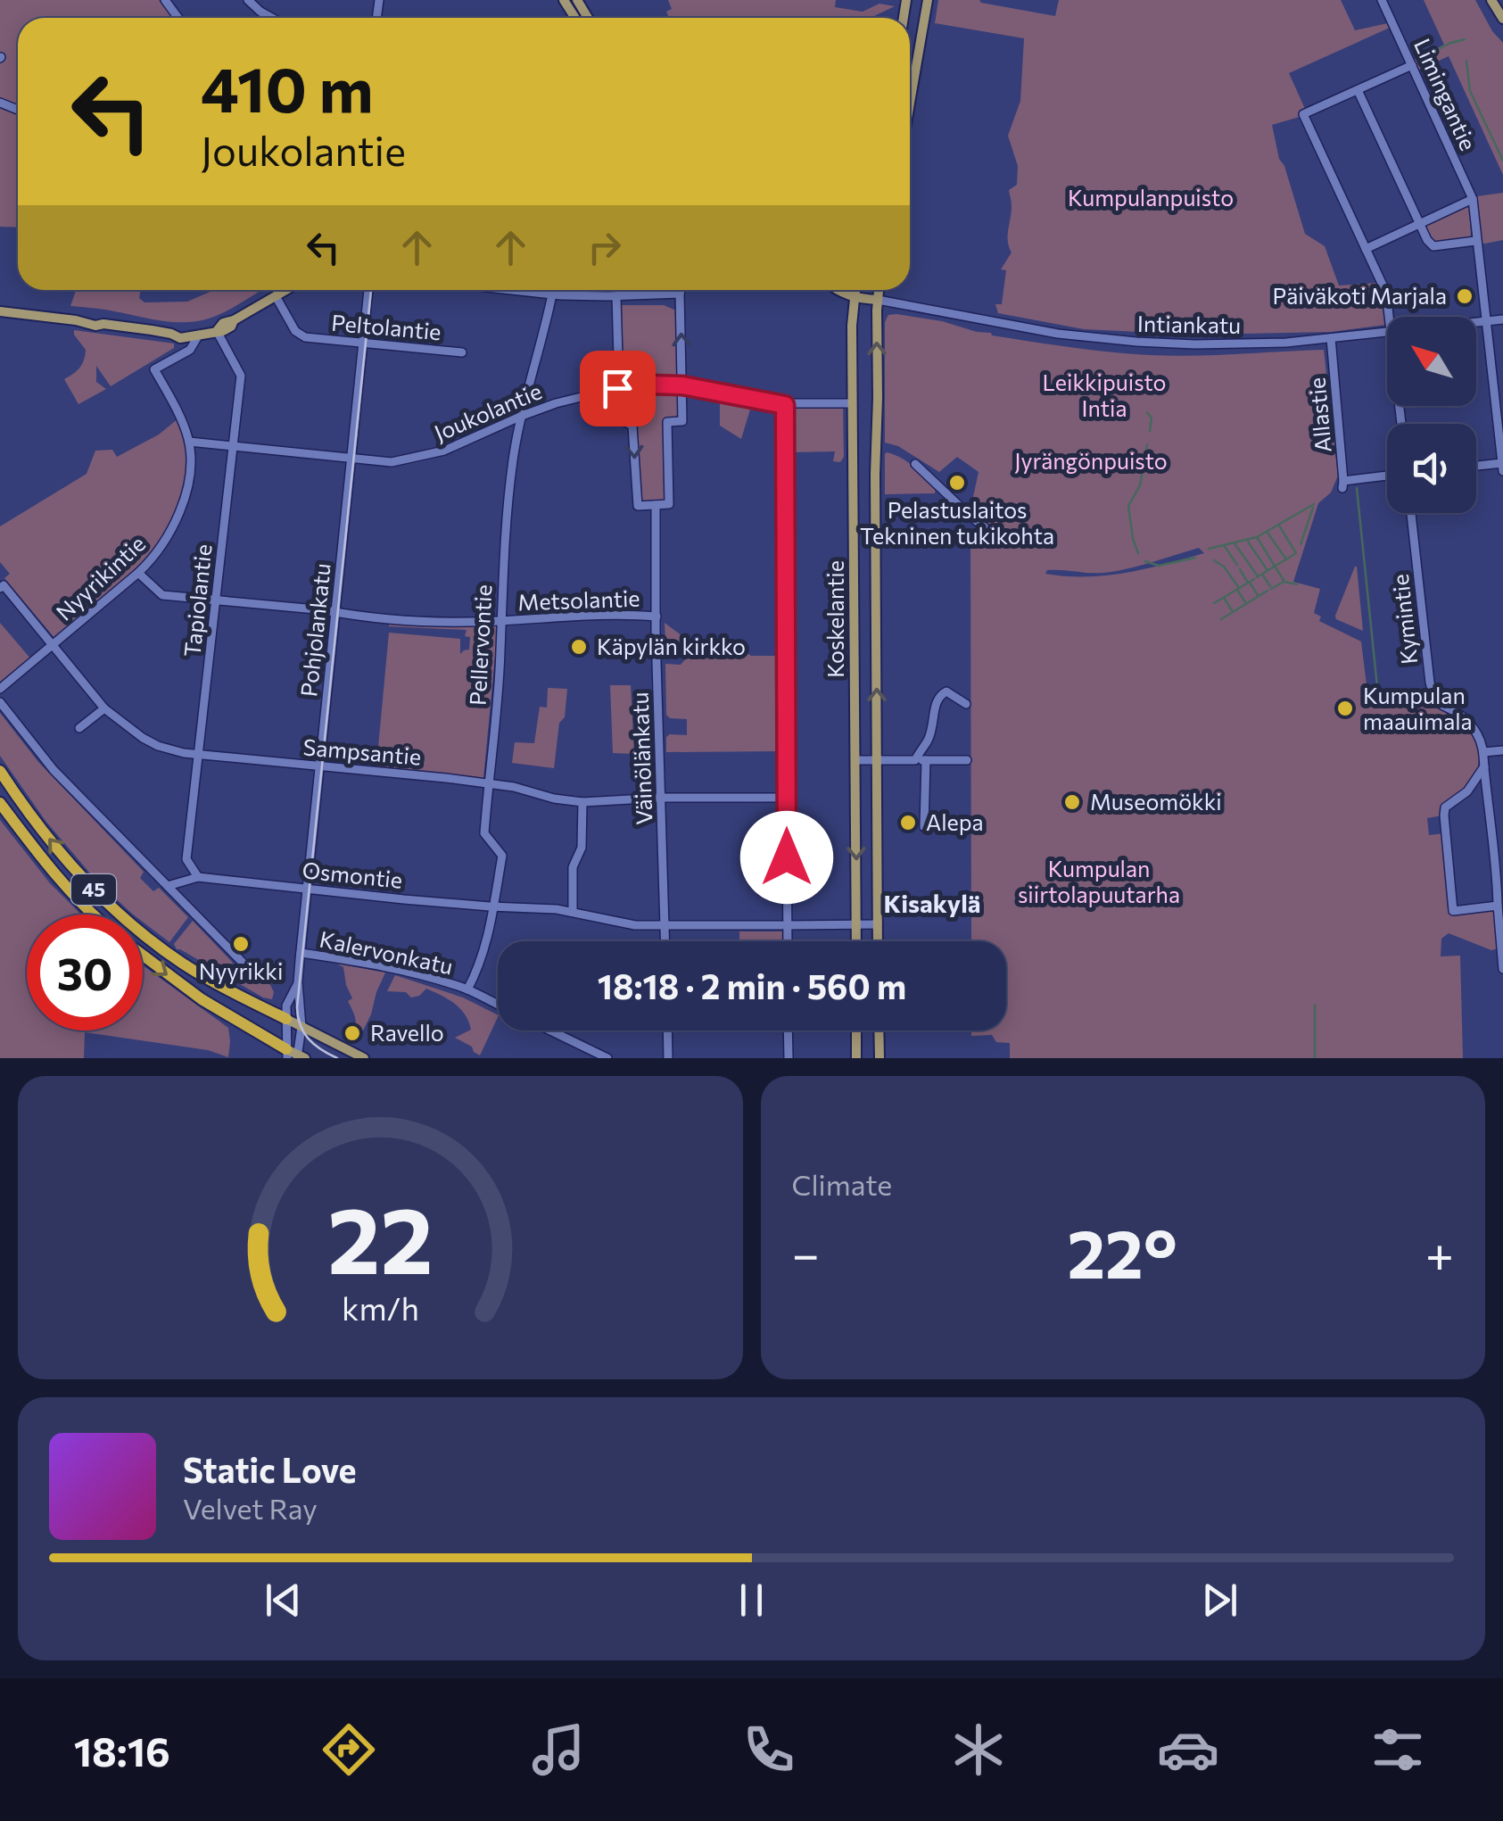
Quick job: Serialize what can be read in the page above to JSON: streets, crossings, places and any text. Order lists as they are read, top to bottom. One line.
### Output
{"streets":{"highway":["45"],"main road":["Koskelantie"],"street":["Limingantie","Intiankatu","Peltolantie","Joukolantie","Allastie","Nyyrikintie","Tapiolantie","Metsolantie","Kymintie","Pohjolankatu","Pellervontie","Sampsantie","Väinölänkatu","Osmontie","Kalervonkatu"]},"crossings":[["Limingantie","Intiankatu"],["Intiankatu","Allastie"],["Intiankatu","Koskelantie"],["Peltolantie","Pohjolankatu"],["Joukolantie","Nyyrikintie"],["Joukolantie","Tapiolantie"],["Joukolantie","Koskelantie"],["Joukolantie","Pohjolankatu"],["Joukolantie","Pellervontie"],["Joukolantie","Väinölänkatu"],["Nyyrikintie","Metsolantie"],["Nyyrikintie","Sampsantie"],["Tapiolantie","Metsolantie"],["Tapiolantie","Sampsantie"],["Tapiolantie","Osmontie"],["Metsolantie","Pohjolankatu"],["Metsolantie","Pellervontie"],["Metsolantie","Väinölänkatu"],["Koskelantie","Osmontie"],["Pohjolankatu","Sampsantie"],["Pohjolankatu","Osmontie"],["Pohjolankatu","45"],["Pohjolankatu","Kalervonkatu"],["Pellervontie","Sampsantie"],["Pellervontie","Osmontie"],["Pellervontie","Kalervonkatu"],["Sampsantie","Väinölänkatu"],["Väinölänkatu","Osmontie"]],"districts":["Kisakylä"],"parks":["Kumpulanpuisto","Leikkipuisto Intia","Jyrängönpuisto","Kumpulan siirtolapuutarha"],"places":["Päiväkoti Marjala","Pelastuslaitos Tekninen tukikohta","Käpylän kirkko","Kumpulan maauimala","Museomökki","Alepa","Nyyrikki","Ravello"],"north":"top left","page":{"turn":["410 m","Joukolantie"],"limit":"30","trip":"18:18 · 2 min · 560 m","tile":"Climate","heat":["−","22°","+"],"song":["Static Love","Velvet Ray"],"tabs":"18:16","gauge":["22","km/h"]}}
